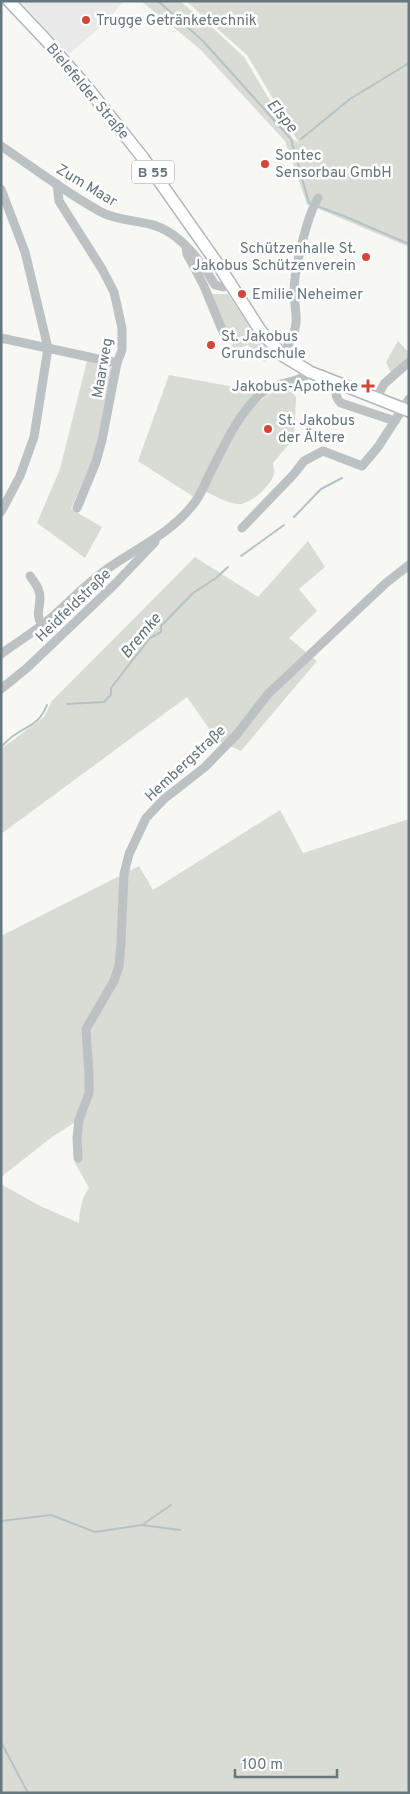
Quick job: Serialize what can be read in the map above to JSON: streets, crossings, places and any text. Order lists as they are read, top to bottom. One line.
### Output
{"streets":{"main road":["Bielefelder Straße","B 55"],"street":["Zum Maar","Maarweg","Heidfeldstraße","Hembergstraße"]},"crossings":[["Bielefelder Straße","Zum Maar"],["Zum Maar","Maarweg"]],"water":["Elspe","Bremke"],"places":{"other":["Trugge Getränketechnik","Sontec Sensorbau GmbH","Schützenhalle St. Jakobus Schützenverein","Emilie Neheimer","St. Jakobus Grundschule","St. Jakobus der Ältere"],"health":["Jakobus-Apotheke"]},"scale_bar":"100 m"}
